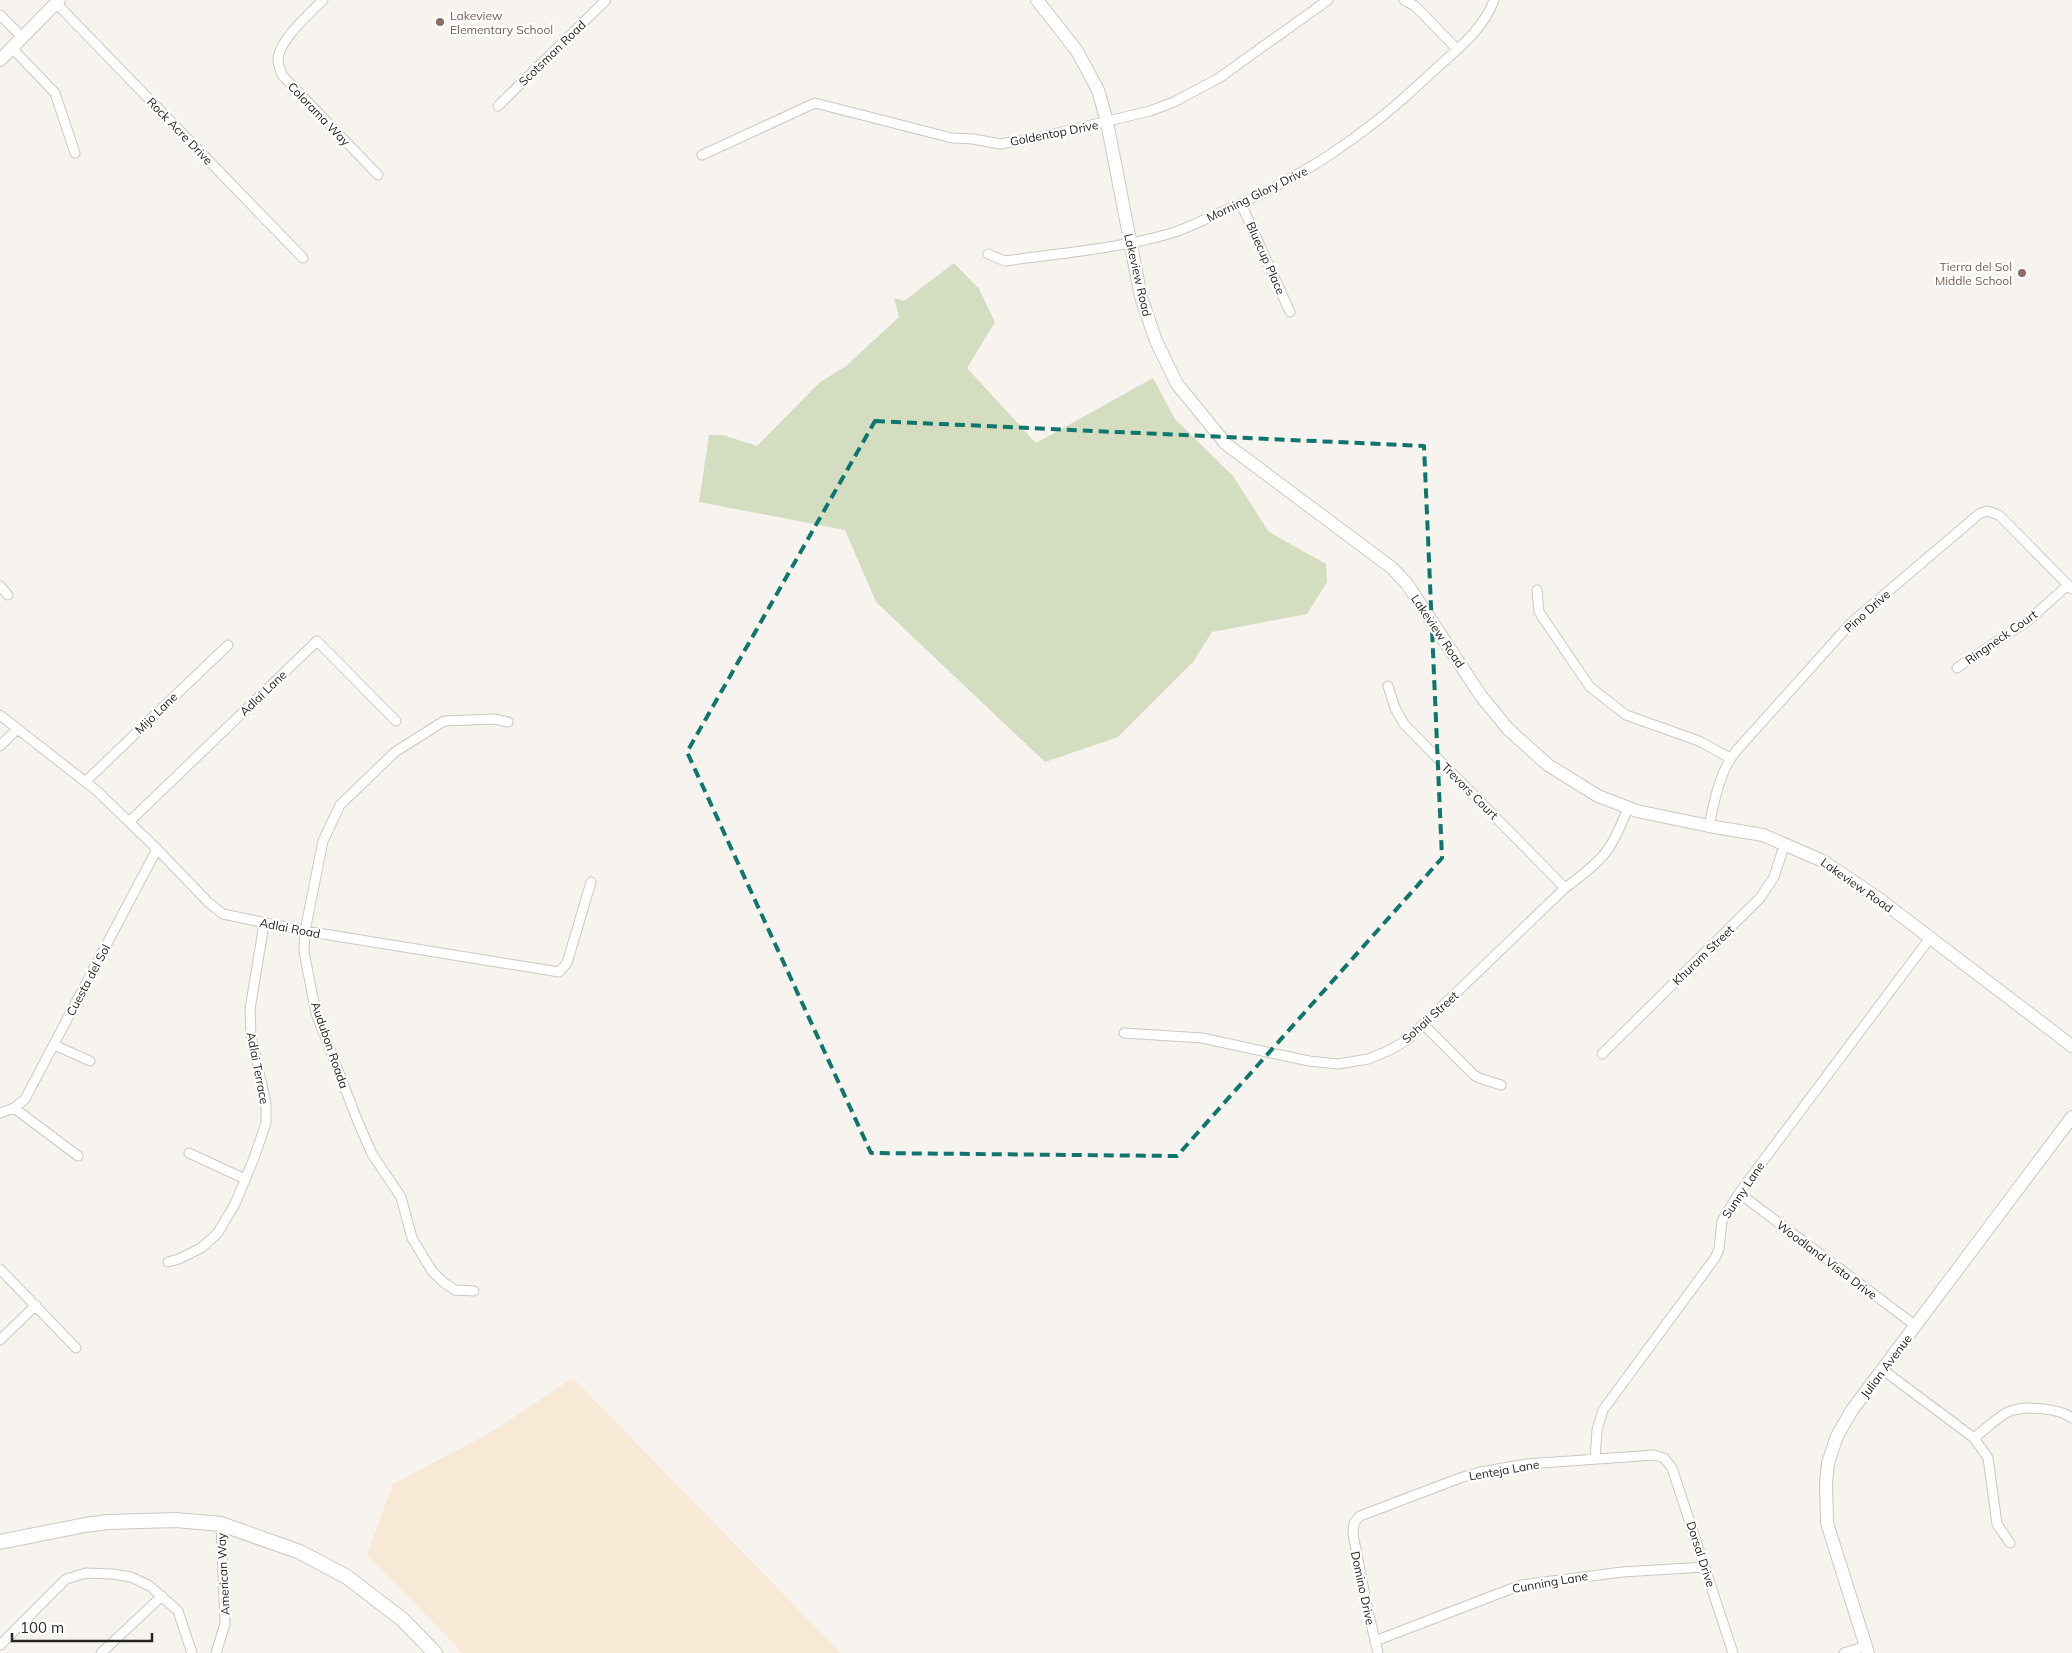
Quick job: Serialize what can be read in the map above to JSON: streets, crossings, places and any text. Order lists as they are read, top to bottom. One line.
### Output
{"streets":{"street":["Scotsman Road","Colorama Way","Rock Acre Drive","Goldentop Drive","Morning Glory Drive","Bluecup Place","Lakeview Road","Pino Drive","Ringneck Court","Adlai Lane","Mijo Lane","Trevors Court","Adlai Road","Khuram Street","Cuesta del Sol","Sohail Street","Audubon Roada","Adlai Terrace","Sunny Lane","Woodland Vista Drive","Julian Avenue","Lenteja Lane","Dorsal Drive","American Way","Cunning Lane","Domino Drive"]},"crossings":[["Goldentop Drive","Lakeview Road"],["Morning Glory Drive","Bluecup Place"],["Morning Glory Drive","Lakeview Road"],["Lakeview Road","Pino Drive"],["Lakeview Road","Khuram Street"],["Lakeview Road","Sohail Street"],["Lakeview Road","Sunny Lane"],["Pino Drive","Ringneck Court"],["Adlai Lane","Adlai Road"],["Mijo Lane","Adlai Road"],["Trevors Court","Sohail Street"],["Adlai Road","Cuesta del Sol"],["Adlai Road","Audubon Roada"],["Adlai Road","Adlai Terrace"],["Sunny Lane","Woodland Vista Drive"],["Sunny Lane","Lenteja Lane"],["Woodland Vista Drive","Julian Avenue"],["Lenteja Lane","Dorsal Drive"],["Lenteja Lane","Domino Drive"],["Dorsal Drive","Cunning Lane"],["Cunning Lane","Domino Drive"]],"places":["Lakeview Elementary School","Tierra del Sol Middle School"],"scale_bar":"100 m"}
